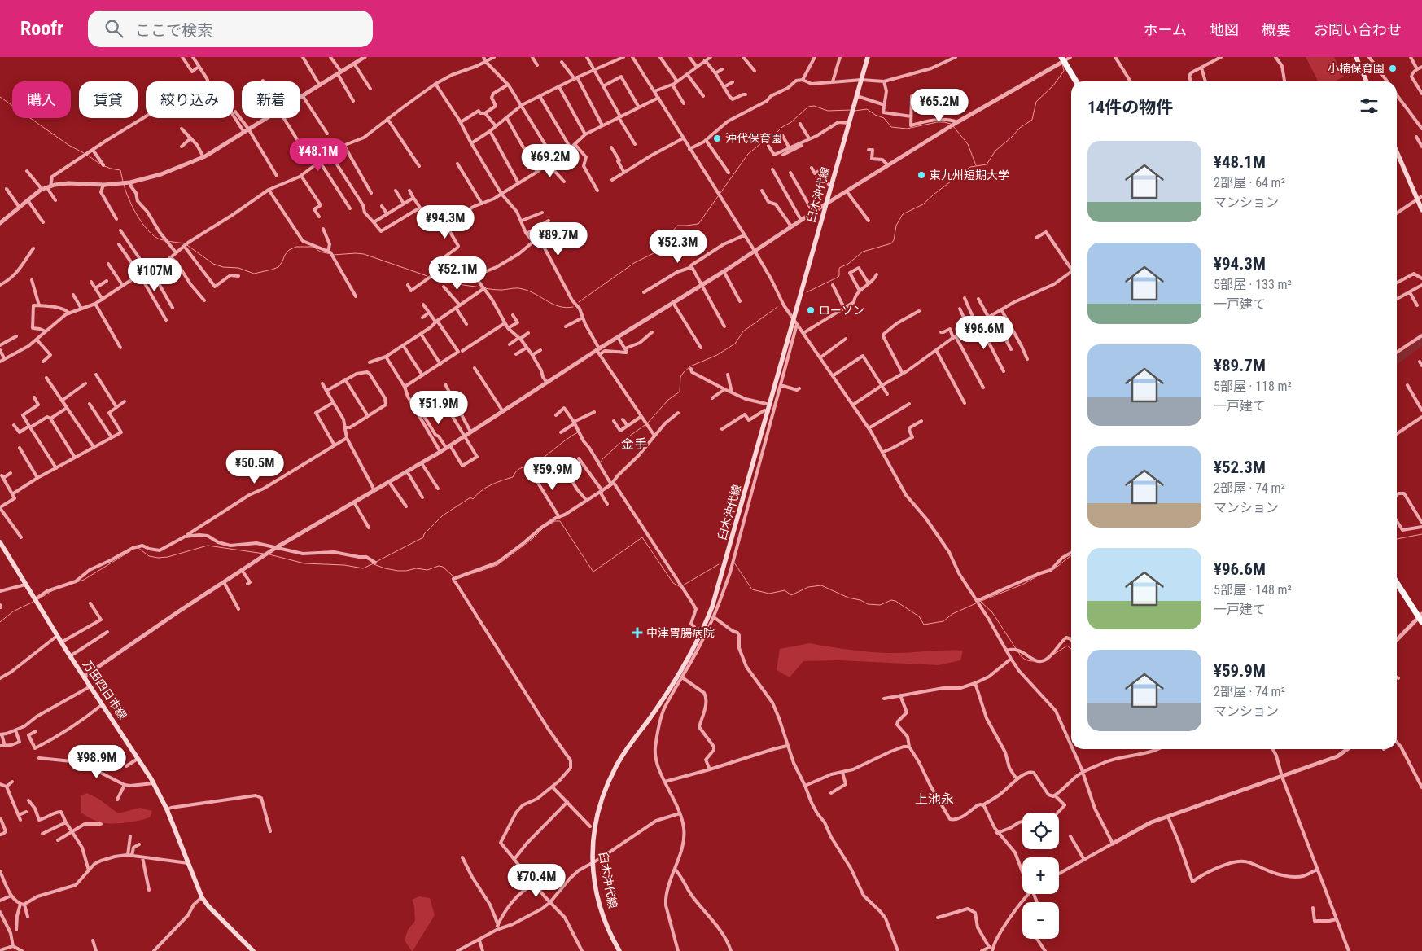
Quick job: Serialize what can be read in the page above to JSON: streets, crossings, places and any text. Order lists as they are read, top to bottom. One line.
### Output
{"streets":{"main road":["臼木沖代線","万田四日市線"]},"districts":["金手","上池永"],"places":{"other":["小楠保育園","沖代保育園","東九州短期大学","ローソン"],"health":["中津胃腸病院"]},"page":{"header":"Roofr","search":"ここで検索","nav":["ホーム","地図","概要","お問い合わせ"],"chip":["購入","賃貸","絞り込み","新着"],"heading":"14件の物件","price":["¥65.2M","¥48.1M","¥69.2M","¥94.3M","¥89.7M","¥52.3M","¥52.1M","¥107M","¥96.6M","¥51.9M","¥50.5M","¥59.9M","¥98.9M","¥70.4M"],"list":[{"name":"¥48.1M","note":"2部屋 · 64 m² · マンション"},{"name":"¥94.3M","note":"5部屋 · 133 m² · 一戸建て"},{"name":"¥89.7M","note":"5部屋 · 118 m² · 一戸建て"},{"name":"¥52.3M","note":"2部屋 · 74 m² · マンション"},{"name":"¥96.6M","note":"5部屋 · 148 m² · 一戸建て"},{"name":"¥59.9M","note":"2部屋 · 74 m² · マンション"}],"map_buttons":["+","−"]}}
